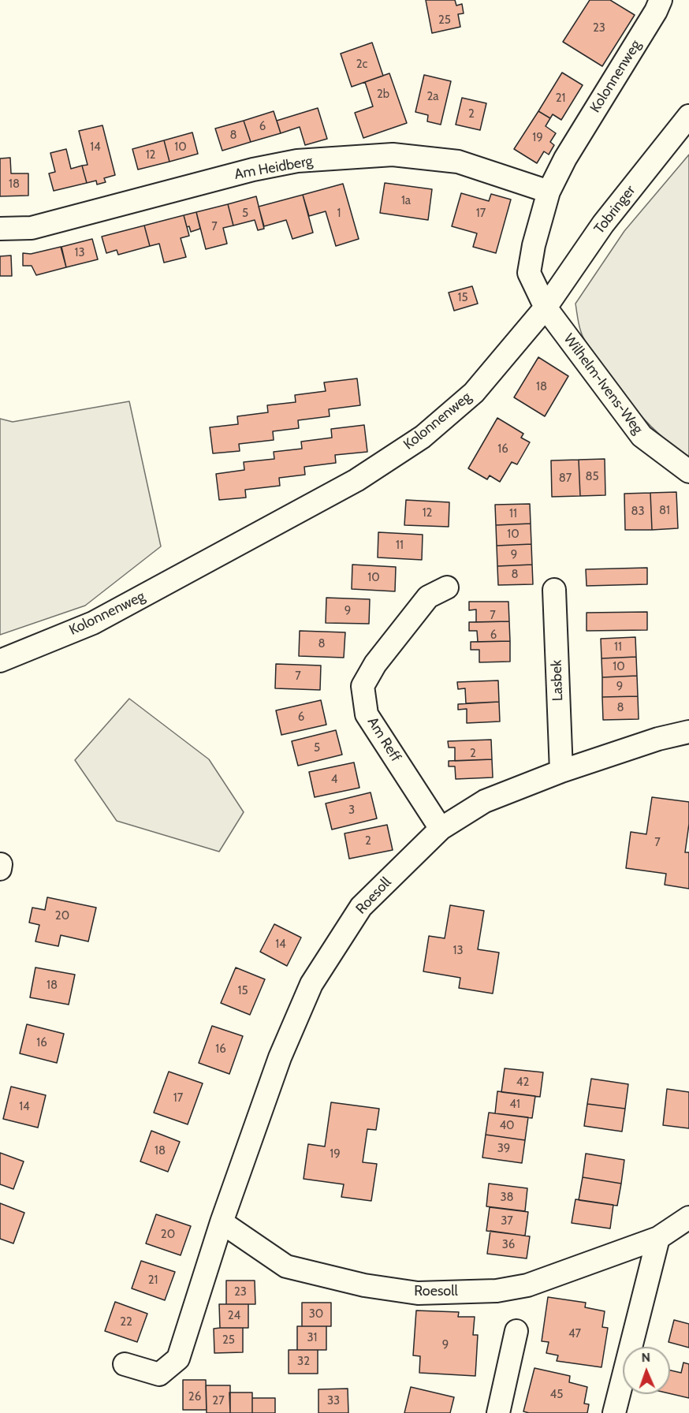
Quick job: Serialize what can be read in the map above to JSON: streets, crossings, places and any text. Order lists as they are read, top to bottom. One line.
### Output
{"streets":{"street":["Kolonnenweg","Am Heidberg","Tobringer","Wilhelm-Ivens-Weg","Lasbek","Am Reff","Roesoll"]},"crossings":[["Kolonnenweg","Am Heidberg"],["Kolonnenweg","Tobringer"],["Kolonnenweg","Wilhelm-Ivens-Weg"],["Tobringer","Wilhelm-Ivens-Weg"],["Lasbek","Roesoll"],["Am Reff","Roesoll"]],"house_numbers":["25","23","2c","2b","2a","21","2","6","8","19","14","10","12","18","1a","5","1","17","7","13","15","18","16","85","87","81","83","12","11","10","11","9","8","10","9","7","6","8","11","10","7","9","8","6","5","2","4","3","2","7","20","14","13","18","15","16","16","42","17","41","14","40","39","18","19","38","37","20","36","21","23","30","24","22","47","31","25","9","32","45","26","27","33"],"north":"top"}
